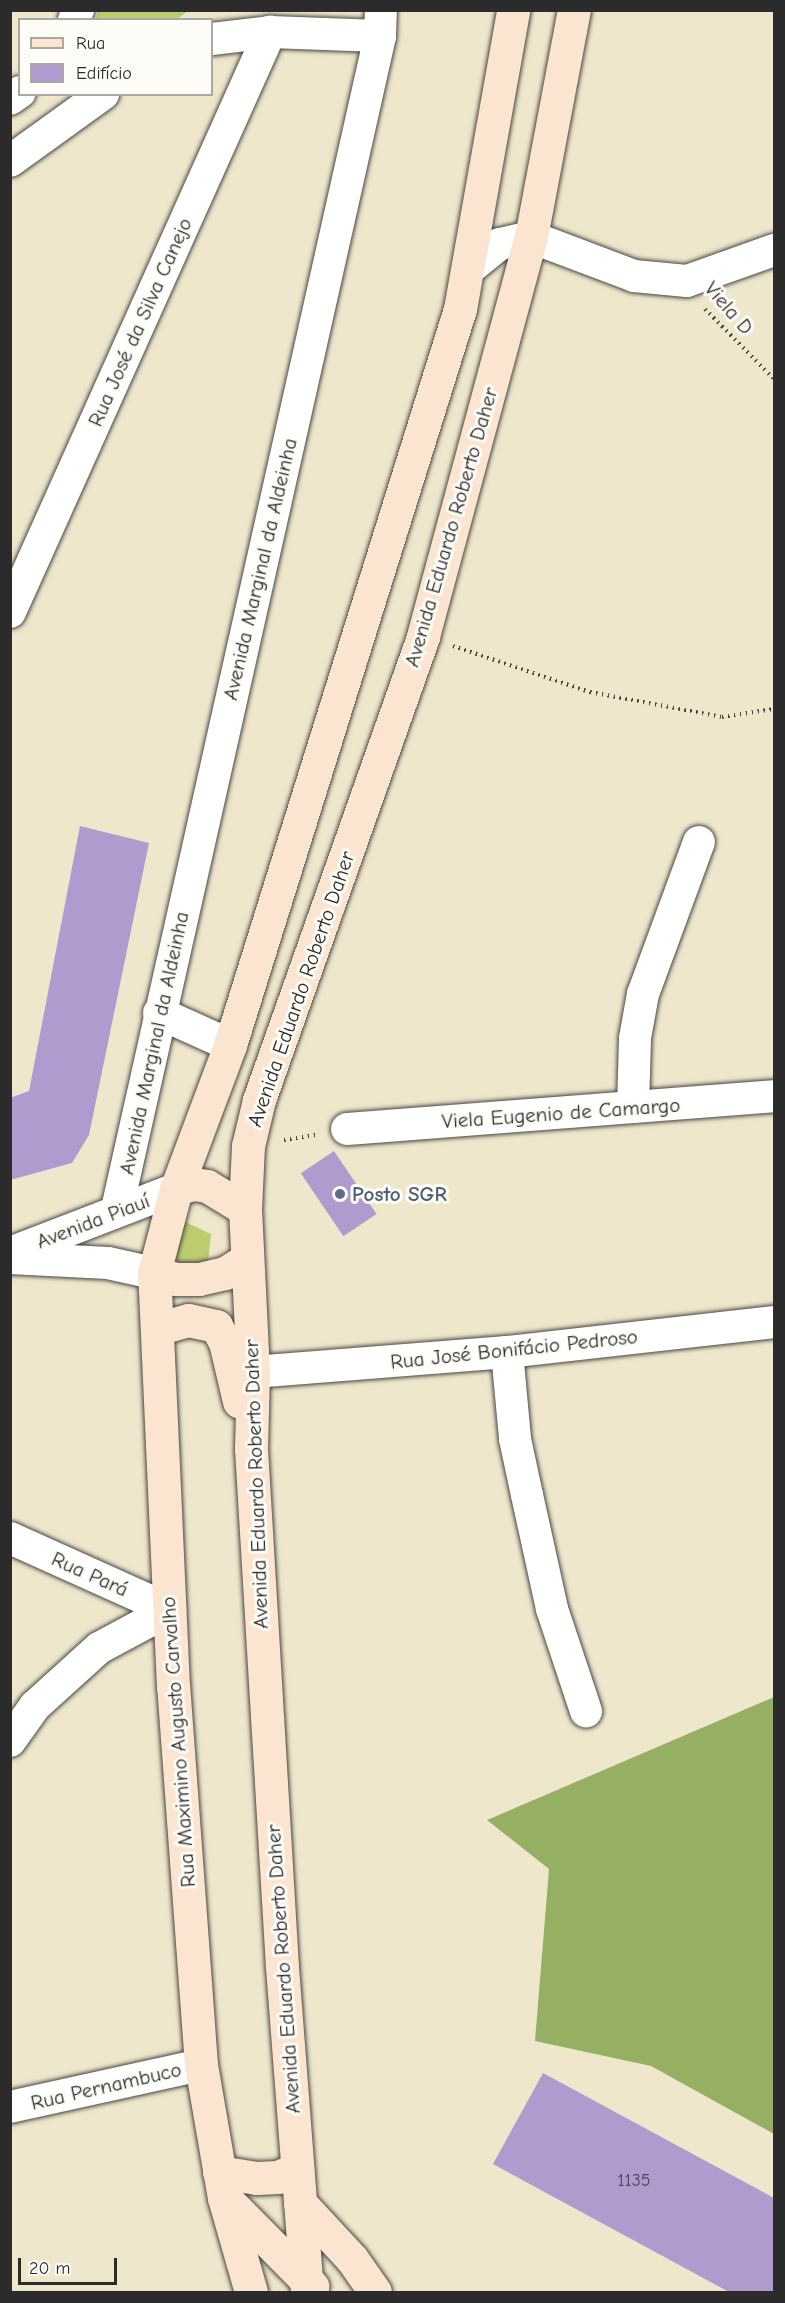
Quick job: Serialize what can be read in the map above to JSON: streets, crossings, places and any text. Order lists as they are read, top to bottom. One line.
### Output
{"streets":{"main road":["Avenida Eduardo Roberto Daher","Rua Maximino Augusto Carvalho"],"street":["Rua José da Silva Canejo","Avenida Marginal da Aldeinha","Viela Eugenio de Camargo","Avenida Piauí","Rua José Bonifácio Pedroso","Rua Pará","Rua Pernambuco"],"path":["Viela D"]},"crossings":[["Rua José da Silva Canejo","Avenida Marginal da Aldeinha"],["Avenida Eduardo Roberto Daher","Avenida Piauí"],["Avenida Eduardo Roberto Daher","Rua José Bonifácio Pedroso"],["Avenida Eduardo Roberto Daher","Rua Maximino Augusto Carvalho"],["Avenida Marginal da Aldeinha","Avenida Piauí"],["Avenida Piauí","Rua Maximino Augusto Carvalho"],["Rua Pará","Rua Maximino Augusto Carvalho"],["Rua Maximino Augusto Carvalho","Rua Pernambuco"]],"places":["Posto SGR"],"house_numbers":["1135"],"legend":["Rua","Edifício"],"scale_bar":"20 m"}
